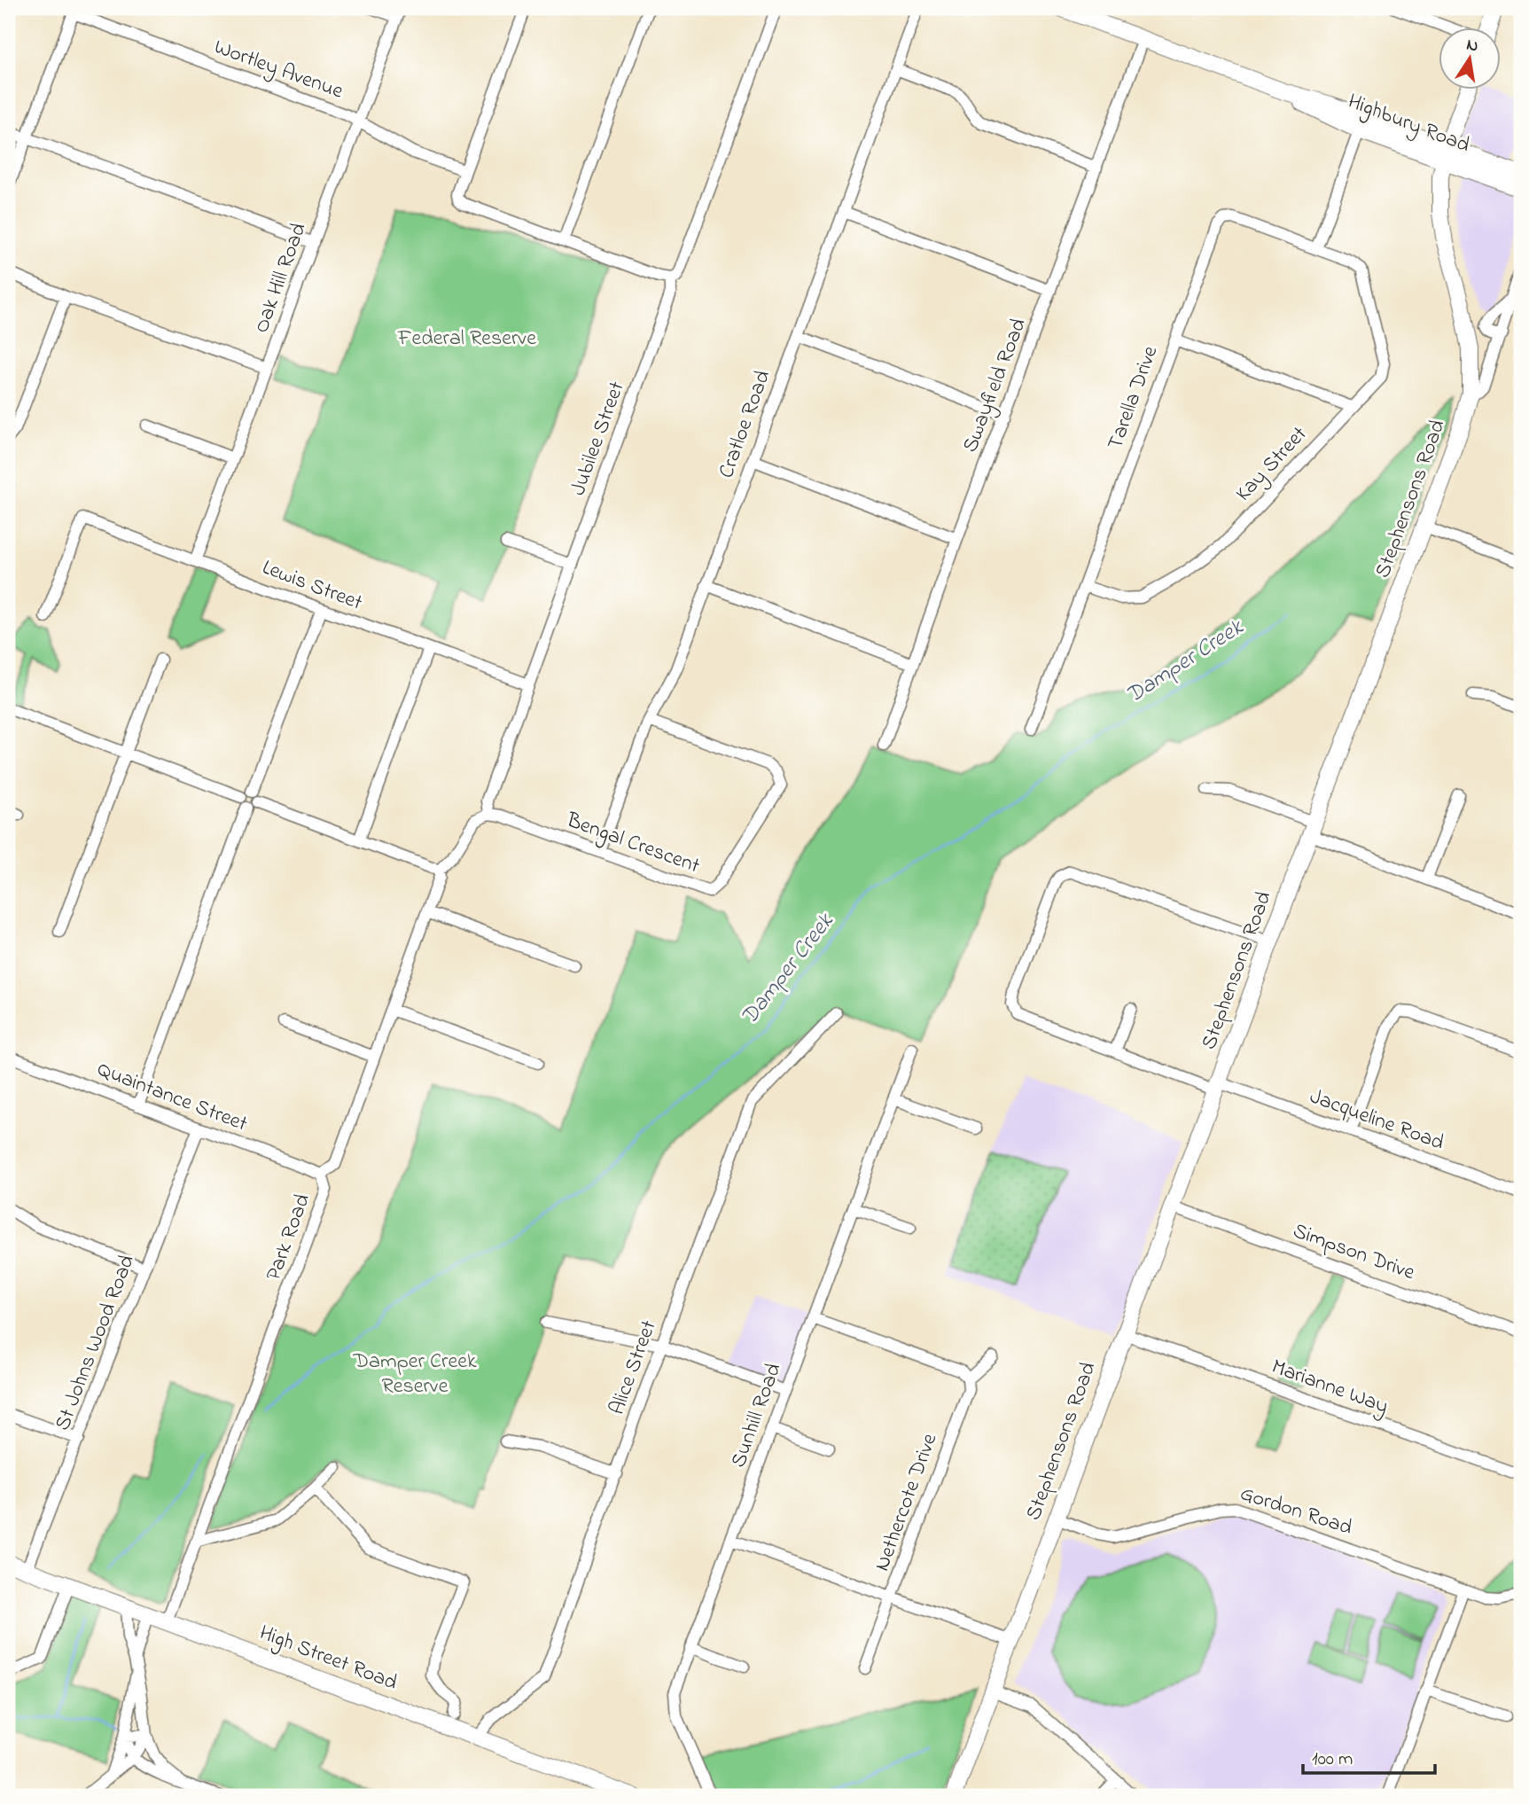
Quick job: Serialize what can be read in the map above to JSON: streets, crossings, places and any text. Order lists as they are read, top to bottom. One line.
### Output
{"streets":{"main road":["Highbury Road","Stephensons Road","High Street Road"],"street":["Wortley Avenue","Oak Hill Road","Swayfield Road","Tarella Drive","Cratloe Road","Jubilee Street","Kay Street","Lewis Street","Bengal Crescent","Quaintance Street","Jacqueline Road","Park Road","Simpson Drive","St Johns Wood Road","Alice Street","Marianne Way","Sunhill Road","Nethercote Drive","Gordon Road"]},"crossings":[["Wortley Avenue","Oak Hill Road"],["Highbury Road","Swayfield Road"],["Highbury Road","Stephensons Road"],["Oak Hill Road","Lewis Street"],["Tarella Drive","Kay Street"],["Cratloe Road","Bengal Crescent"],["Jubilee Street","Lewis Street"],["Jubilee Street","Bengal Crescent"],["Stephensons Road","Jacqueline Road"],["Stephensons Road","Simpson Drive"],["Stephensons Road","Marianne Way"],["Stephensons Road","Gordon Road"],["Quaintance Street","Park Road"],["Quaintance Street","St Johns Wood Road"],["Park Road","High Street Road"],["St Johns Wood Road","High Street Road"],["Alice Street","High Street Road"]],"water":["Damper Creek"],"parks":["Federal Reserve","Damper Creek Reserve"],"scale_bar":"100 m","north":"top"}
